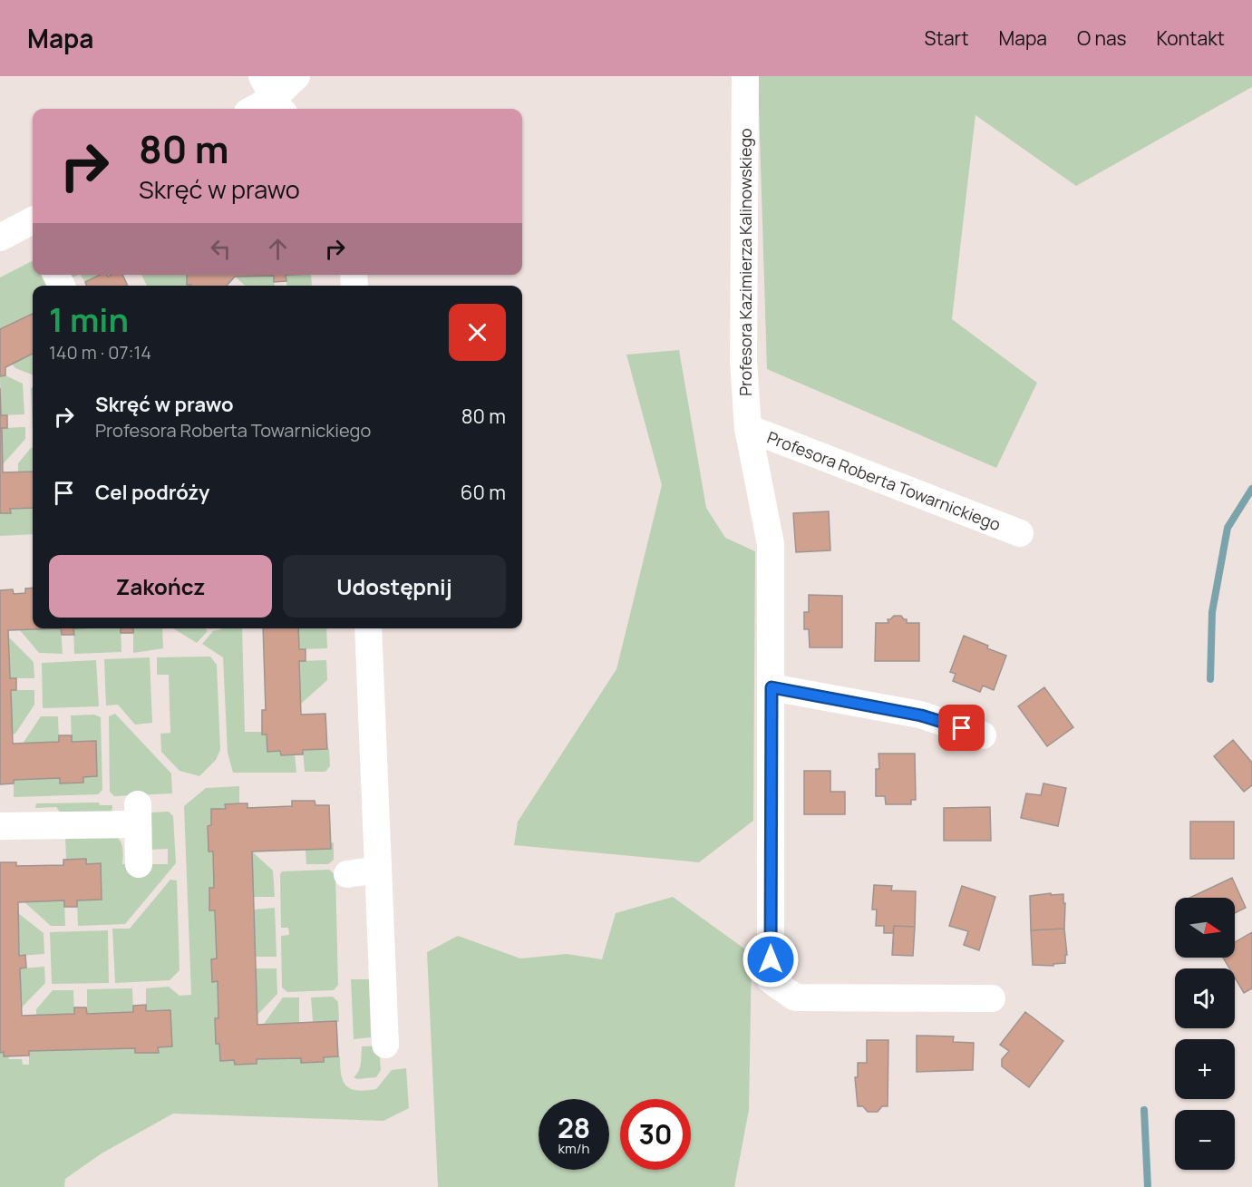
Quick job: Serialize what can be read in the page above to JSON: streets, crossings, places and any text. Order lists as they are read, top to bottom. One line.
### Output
{"streets":{"street":["Profesora Kazimierza Kalinowskiego","Profesora Roberta Towarnickiego"]},"crossings":[["Profesora Kazimierza Kalinowskiego","Profesora Roberta Towarnickiego"]],"north":"right","page":{"header":"Mapa","nav":["Start","Mapa","O nas","Kontakt"],"turn":["80 m","Skręć w prawo"],"heading":["1 min","140 m · 07:14"],"list":[{"name":"Skręć w prawo","note":"Profesora Roberta Towarnickiego","value":"80 m"},{"name":"Cel podróży","value":"60 m"}],"buttons":["Zakończ","Udostępnij"],"map_buttons":["+","−"],"speed":"28 km/h","limit":"30"}}
